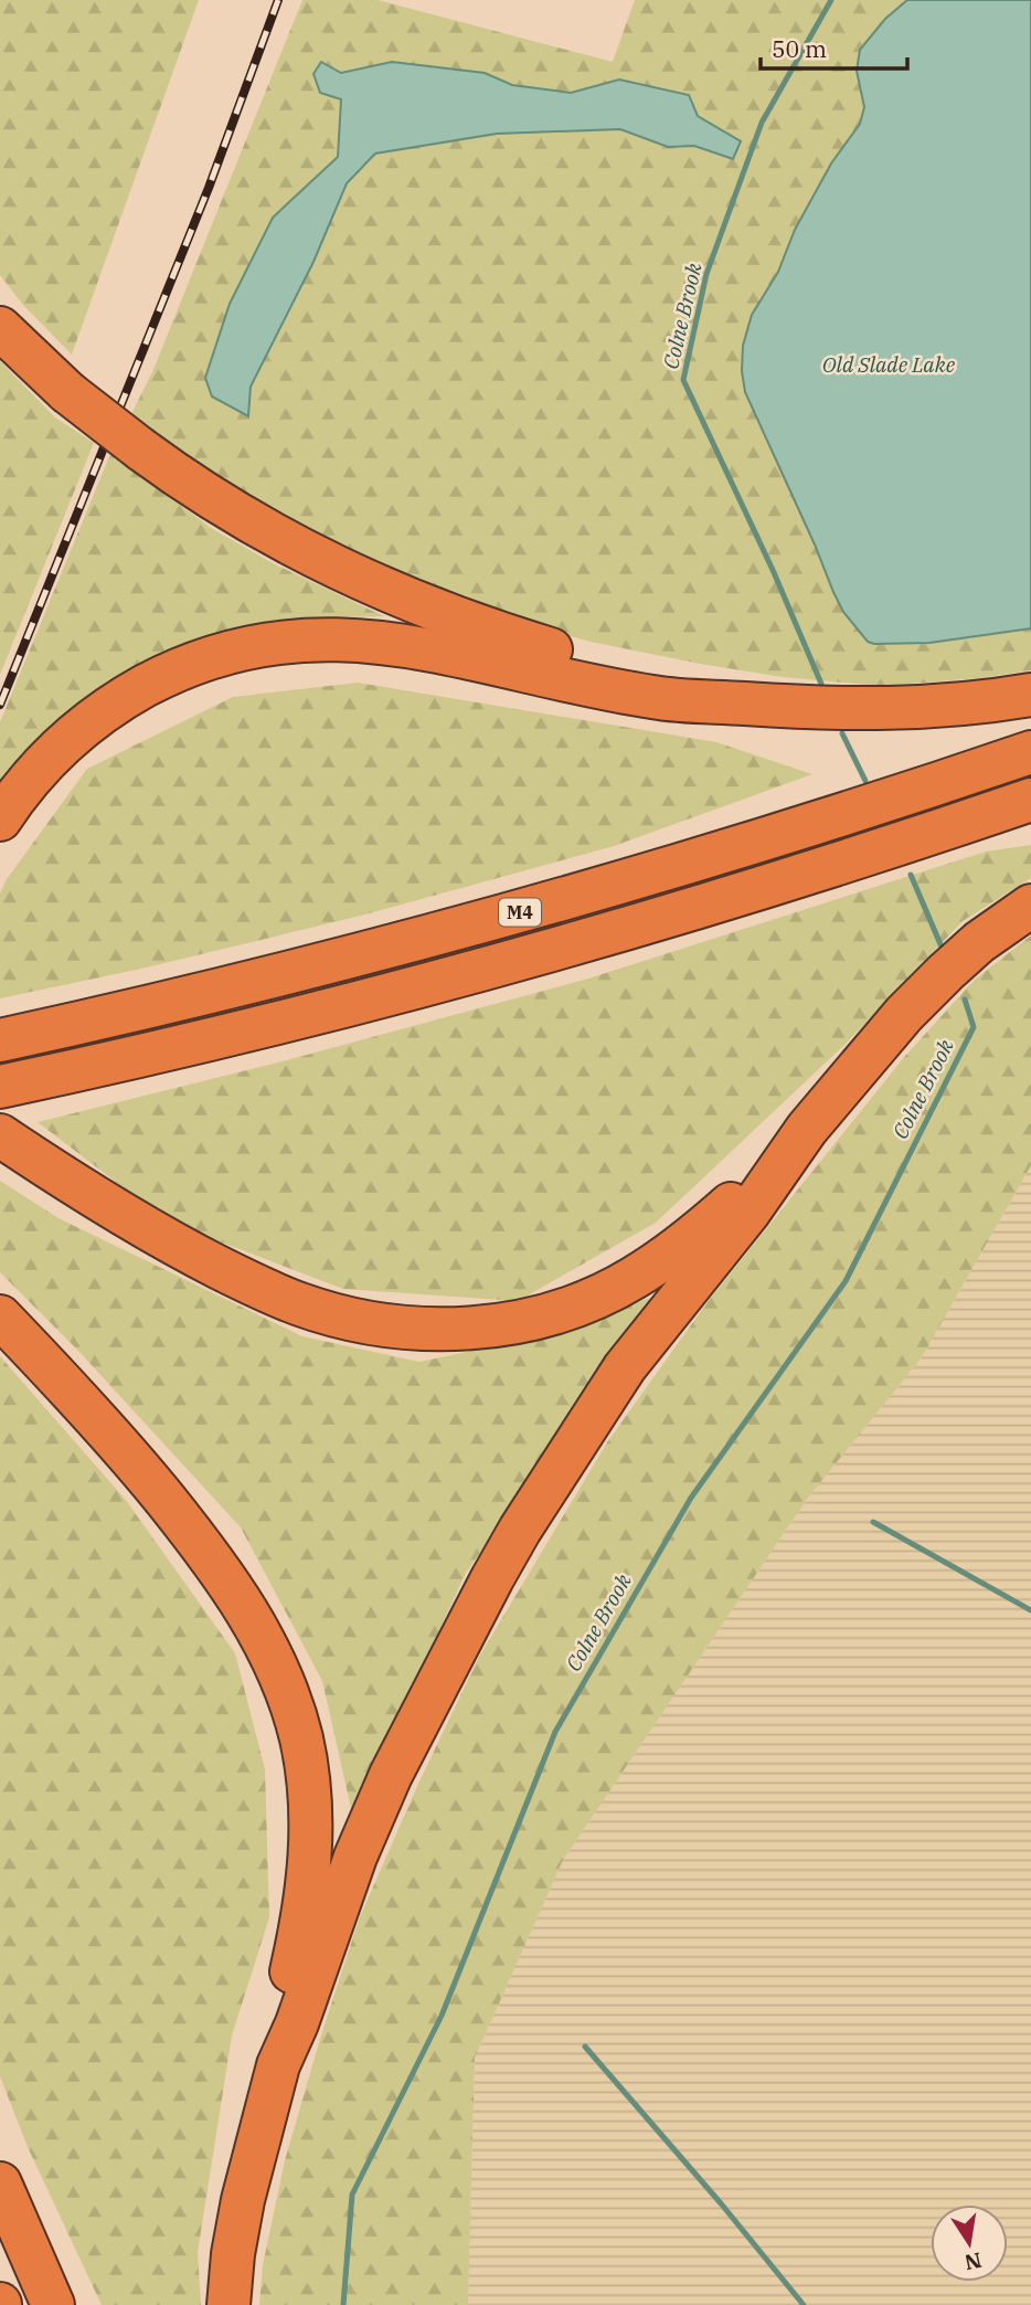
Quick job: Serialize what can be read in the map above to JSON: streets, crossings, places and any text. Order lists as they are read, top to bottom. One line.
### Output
{"streets":{"highway":["M4"]},"water":["Colne Brook","Old Slade Lake"],"scale_bar":"50 m","north":"bottom"}
